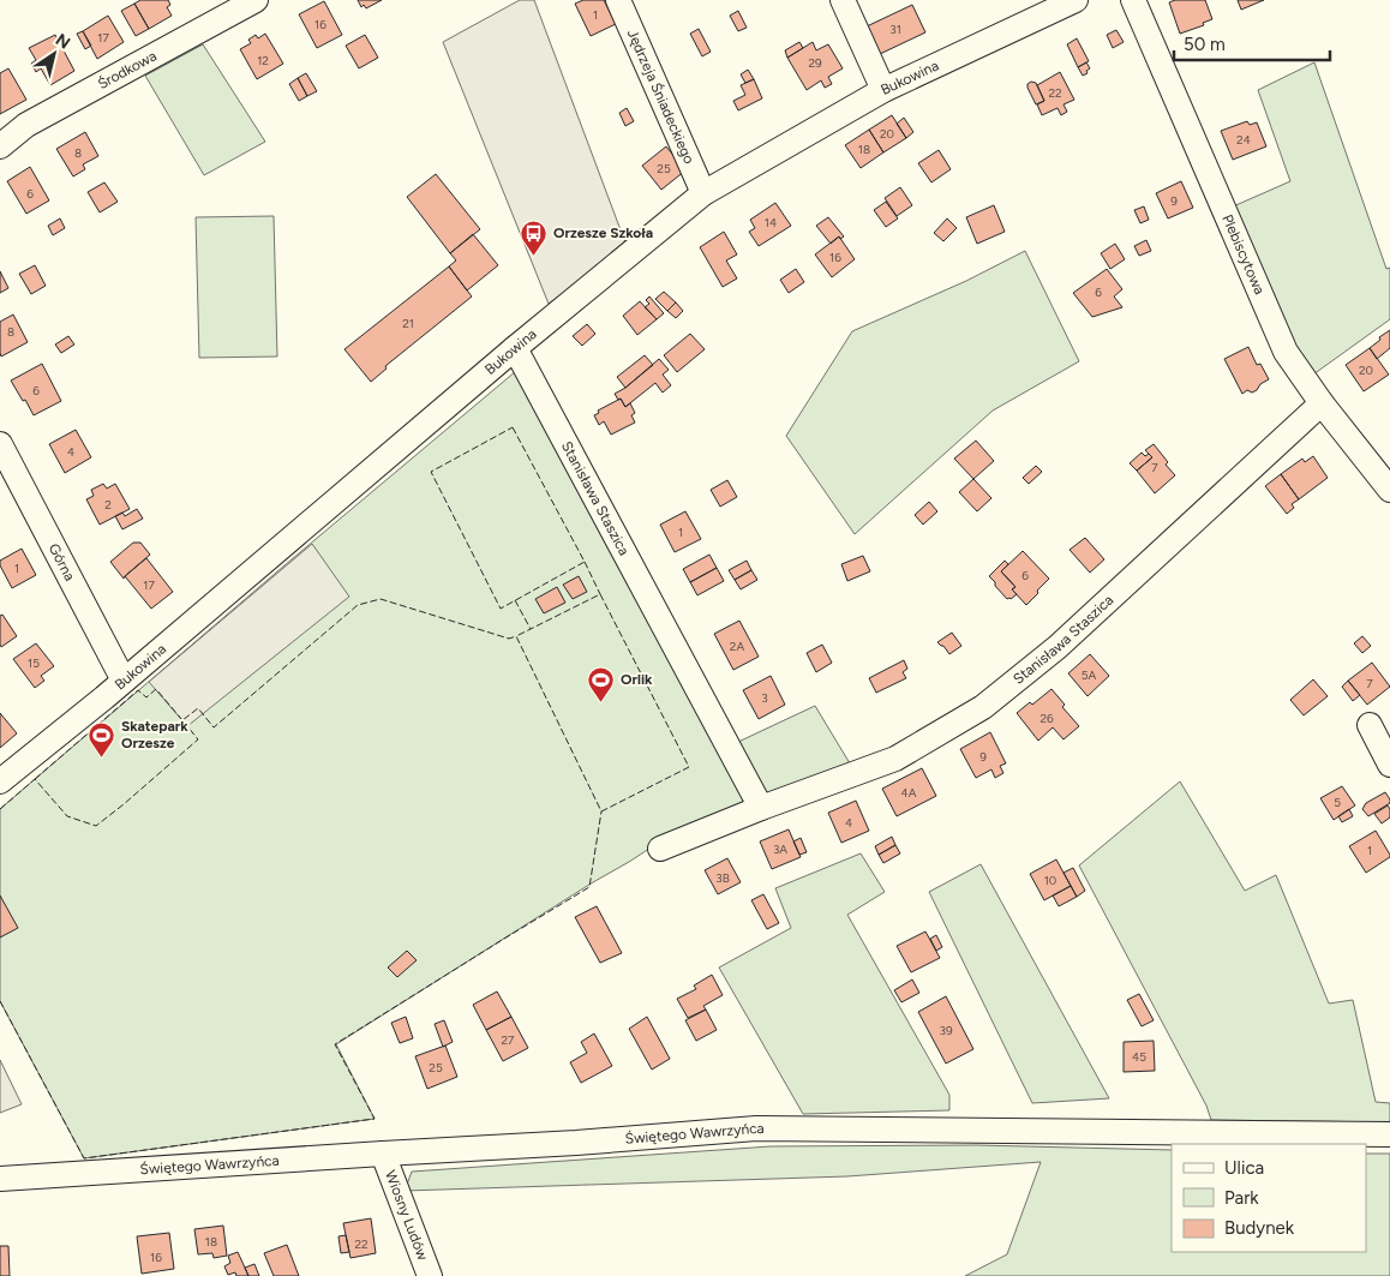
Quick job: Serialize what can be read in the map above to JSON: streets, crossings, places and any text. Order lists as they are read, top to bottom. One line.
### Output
{"streets":{"street":["Środkowa","Bukowina","Jędrzeja Śniadeckiego","Plebiscytowa","Stanisława Staszica","Górna","Świętego Wawrzyńca","Wiosny Ludów"]},"crossings":[["Bukowina","Jędrzeja Śniadeckiego"],["Bukowina","Stanisława Staszica"],["Bukowina","Górna"],["Plebiscytowa","Stanisława Staszica"],["Świętego Wawrzyńca","Wiosny Ludów"]],"places":{"bus stop":["Orzesze Szkoła"],"sports":["Orlik","Skatepark Orzesze"]},"house_numbers":["1","16","31","17","12","29","22","20","24","18","8","25","6","9","14","16","6","21","8","20","6","4","7","2","1","1","6","17","2A","15","5A","7","3","26","9","4A","5","4","3A","1","3B","10","39","27","45","25","18","22","16"],"legend":["Ulica","Park","Budynek"],"scale_bar":"50 m","north":"top right"}
